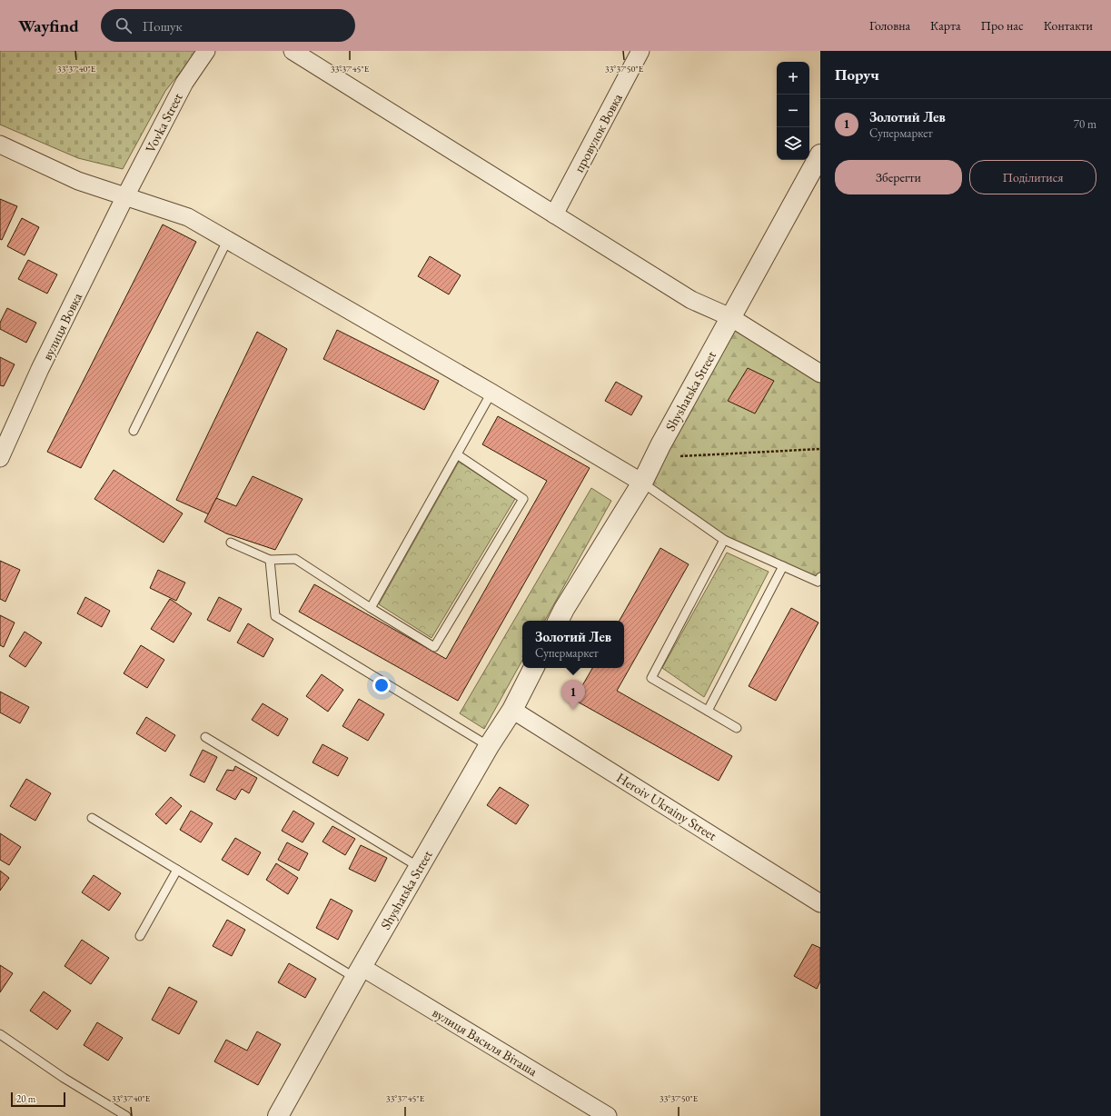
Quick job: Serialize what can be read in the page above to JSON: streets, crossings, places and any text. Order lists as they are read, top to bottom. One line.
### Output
{"streets":{"street":["Vovka Street","провулок Вовка","вулиця Вовка","Shyshatska Street","Heroiv Ukrainy Street","вулиця Василя Віташа"]},"crossings":[["Vovka Street","вулиця Вовка"],["Shyshatska Street","Heroiv Ukrainy Street"],["Shyshatska Street","вулиця Василя Віташа"]],"scale_bar":"20 m","page":{"header":"Wayfind","search":"Пошук","nav":["Головна","Карта","Про нас","Контакти"],"heading":"Поруч","map_buttons":["+","−"],"list":[{"mark":"1","name":"Золотий Лев","note":"Супермаркет","value":"70 m"}],"buttons":["Зберегти","Поділитися"],"popup":["Золотий Лев","Супермаркет"],"pins":"1","scale":"20 m"},"coordinates":["33°37'40\"E","33°37'45\"E","33°37'50\"E"]}
